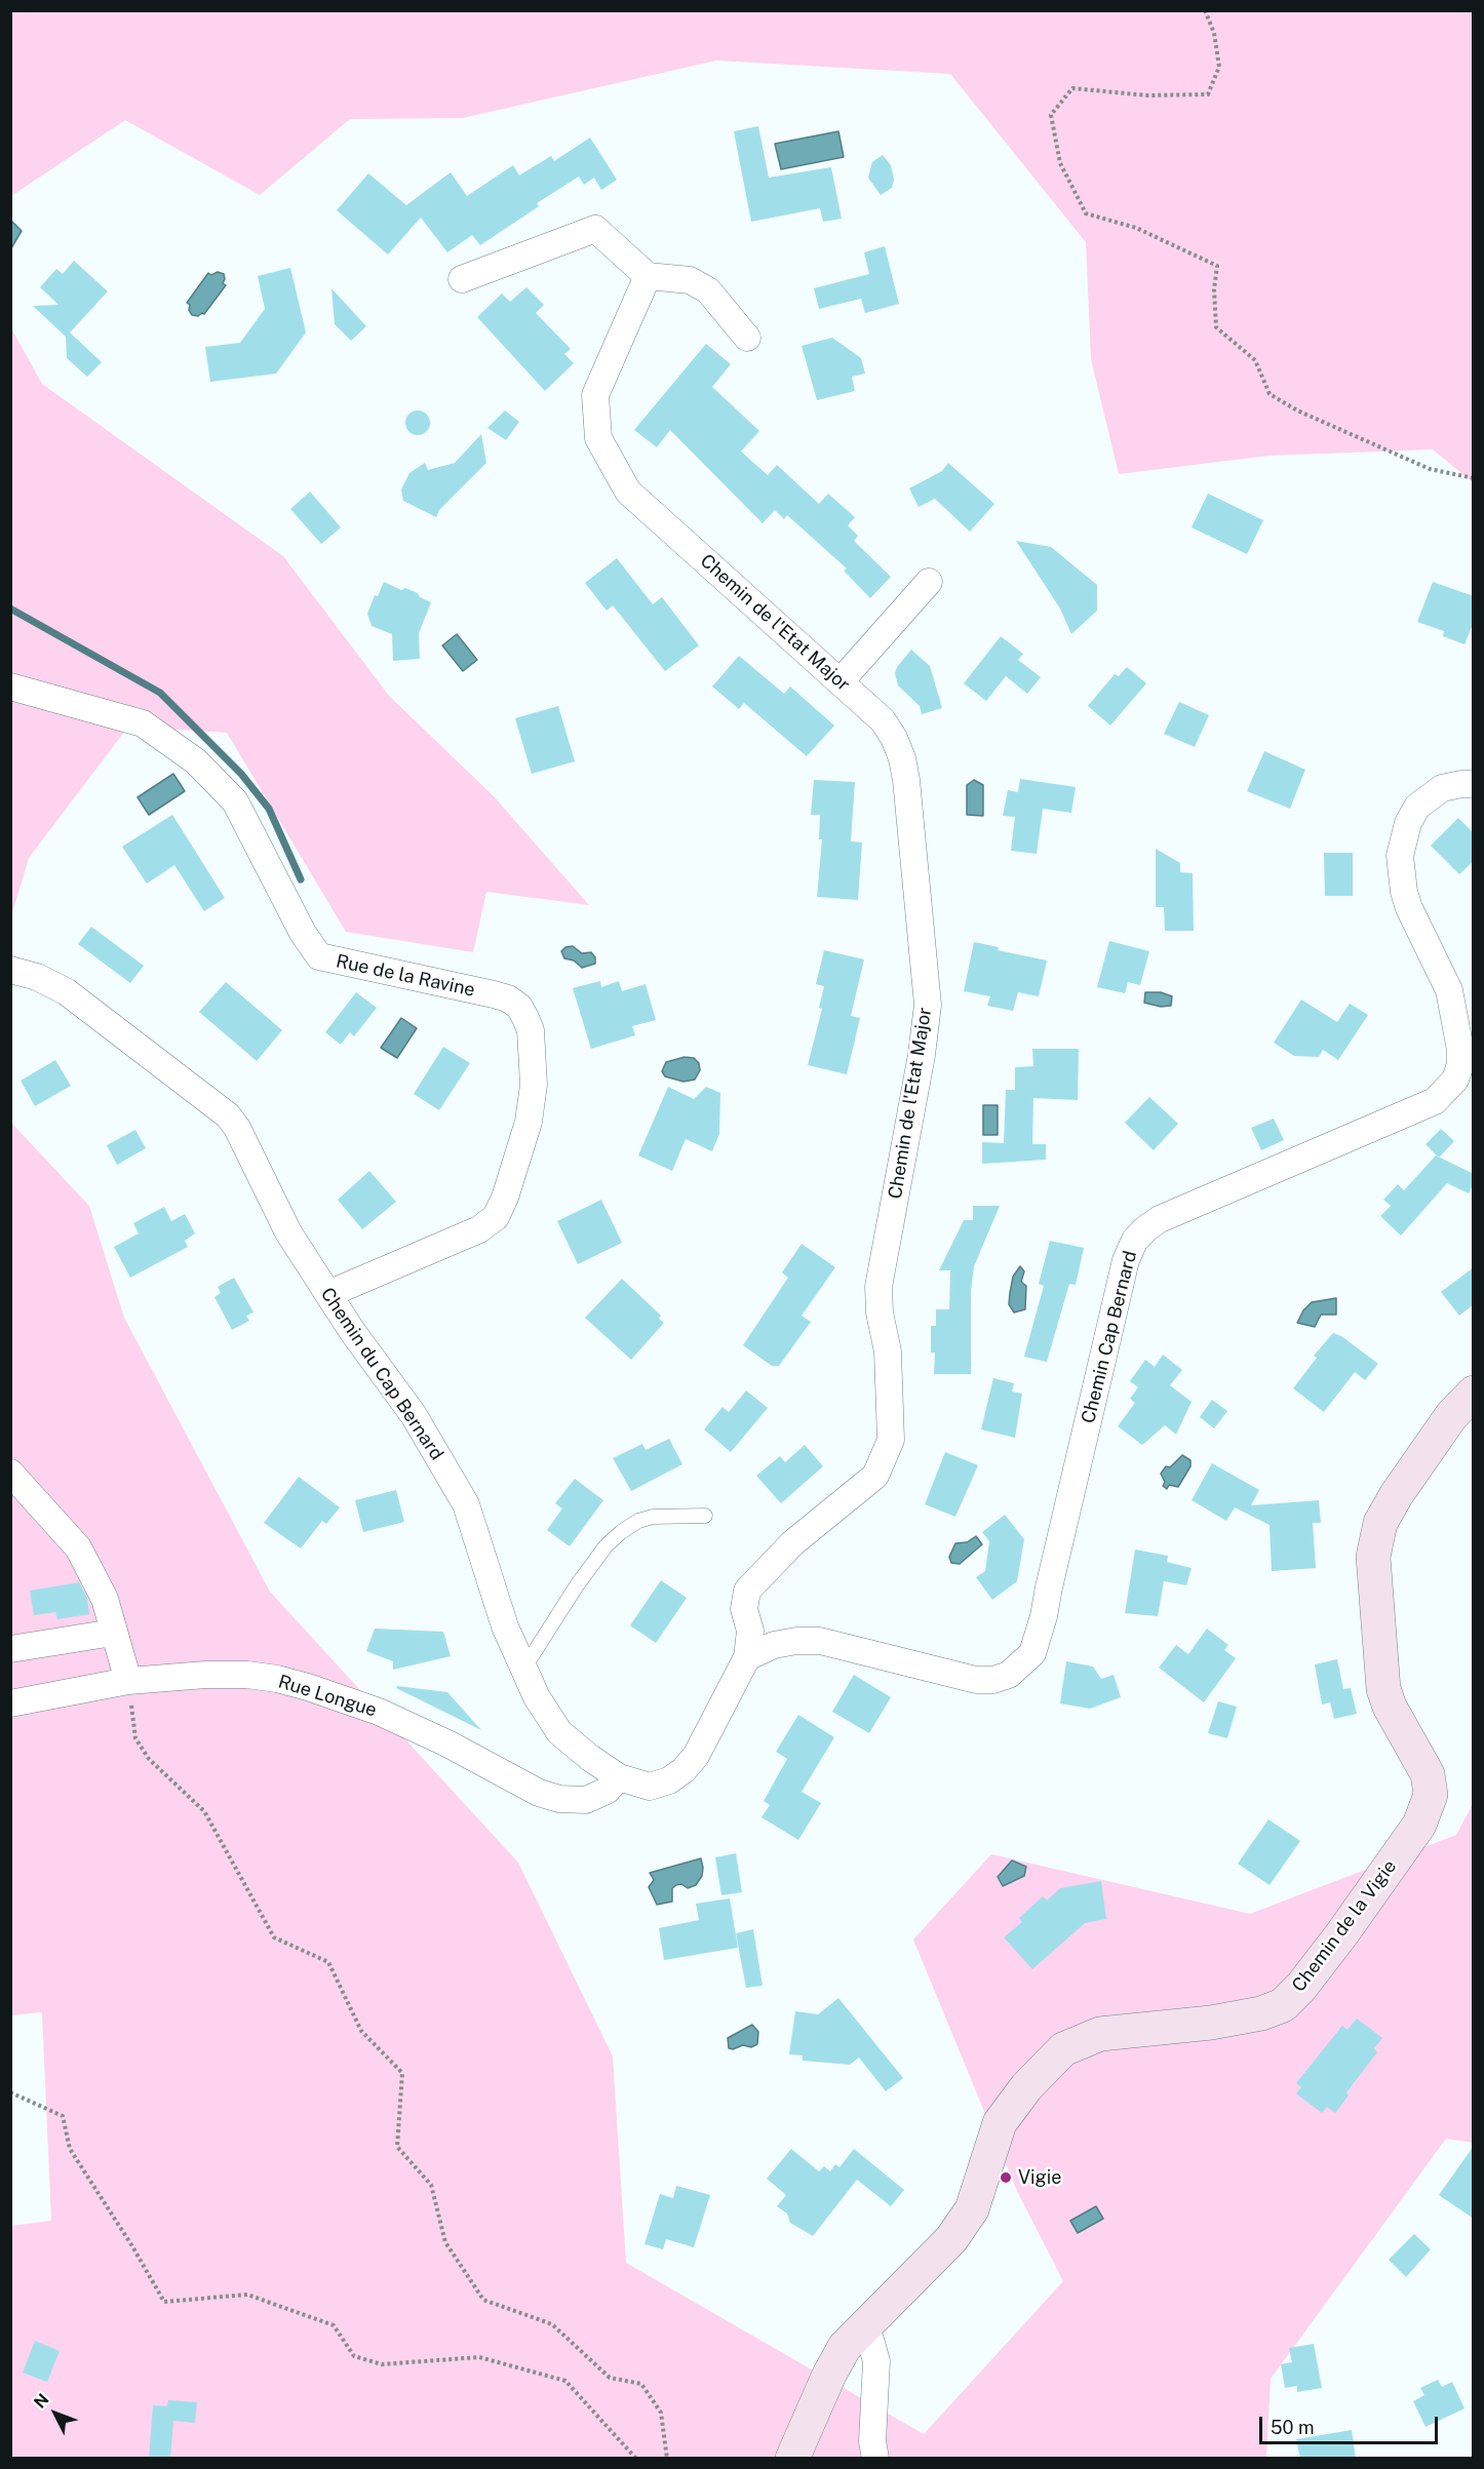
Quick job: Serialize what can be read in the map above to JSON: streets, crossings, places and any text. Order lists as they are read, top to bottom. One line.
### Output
{"streets":{"street":["Chemin de l'Etat Major","Rue de la Ravine","Chemin Cap Bernard","Chemin du Cap Bernard","Rue Longue","Chemin de la Vigie"]},"crossings":[["Chemin de l'Etat Major","Chemin Cap Bernard"],["Chemin de l'Etat Major","Chemin du Cap Bernard"],["Rue de la Ravine","Chemin du Cap Bernard"],["Chemin du Cap Bernard","Rue Longue"]],"places":["Vigie"],"scale_bar":"50 m","north":"top left"}
